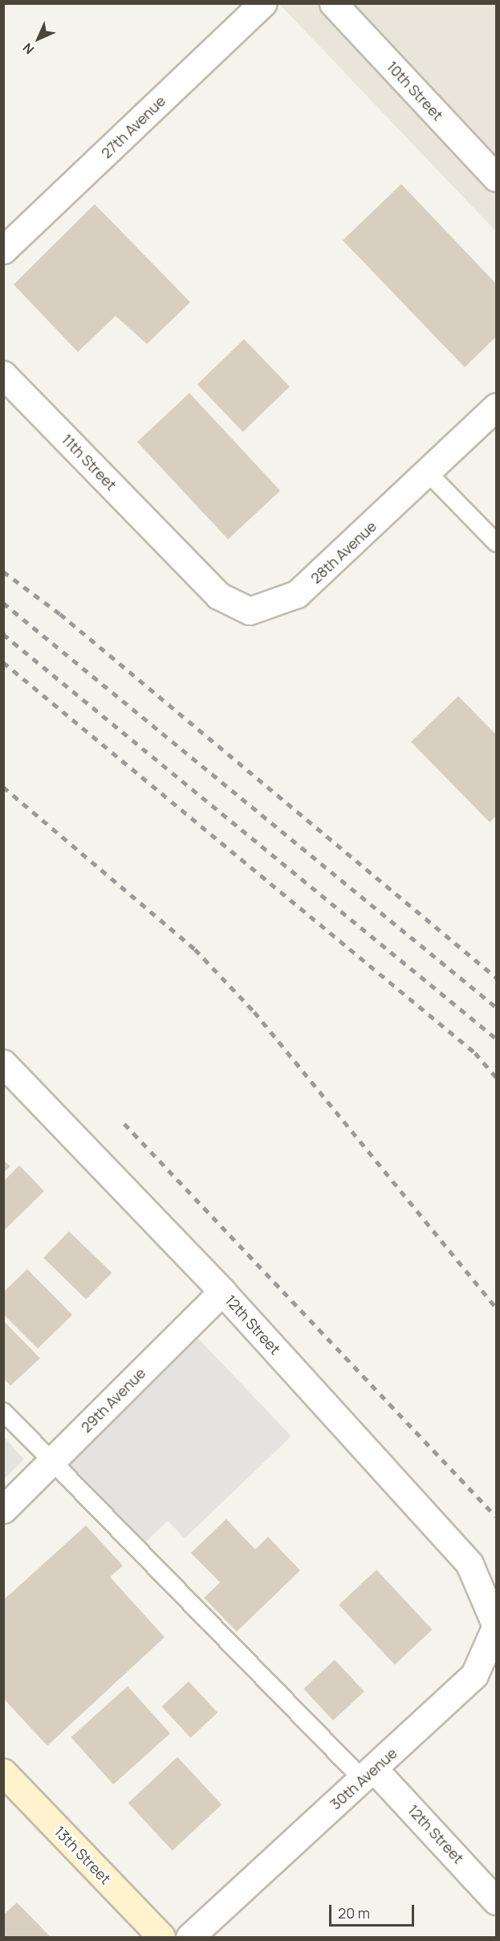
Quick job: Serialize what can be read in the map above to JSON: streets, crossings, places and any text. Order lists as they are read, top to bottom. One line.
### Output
{"streets":{"main road":["13th Street"],"street":["10th Street","27th Avenue","11th Street","28th Avenue","12th Street","29th Avenue","30th Avenue"]},"crossings":[["11th Street","28th Avenue"],["12th Street","29th Avenue"],["12th Street","30th Avenue"]],"scale_bar":"20 m","north":"bottom left"}
